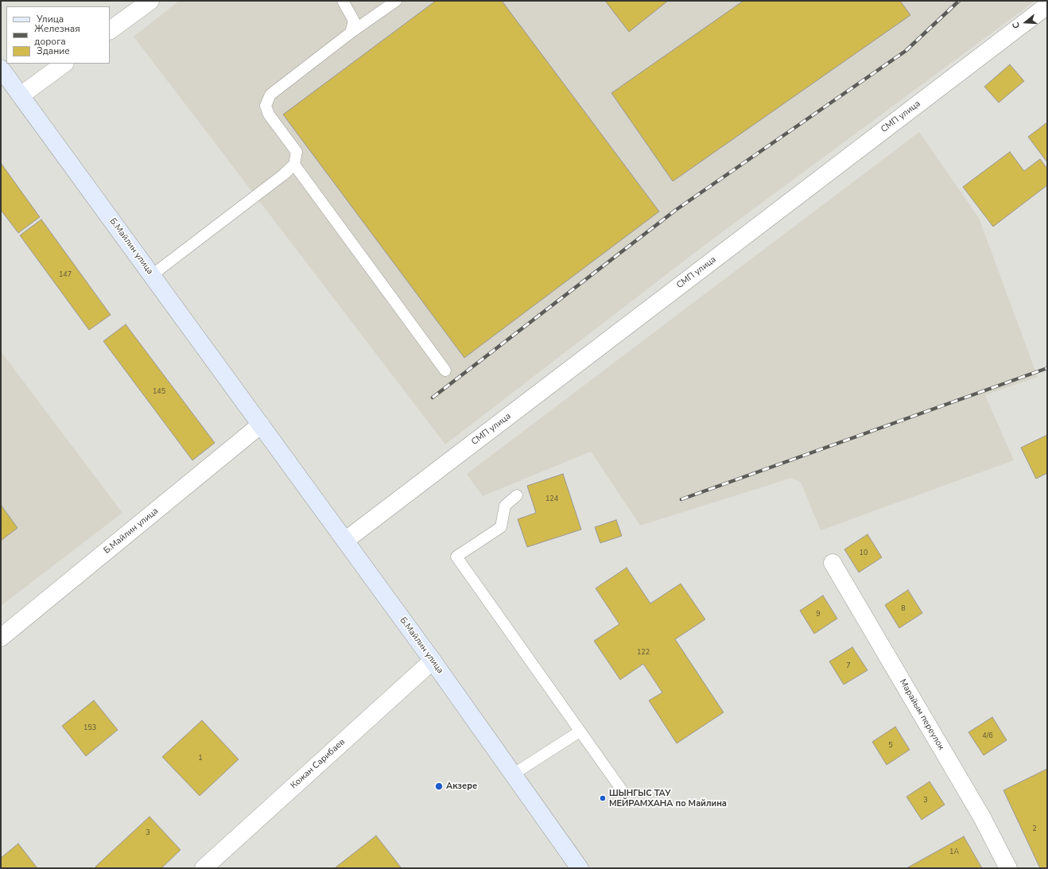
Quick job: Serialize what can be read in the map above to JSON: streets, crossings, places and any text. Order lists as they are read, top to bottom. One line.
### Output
{"streets":{"street":["СМП улица","Б.Майлин улица","Марайым переулок","Кожан Сарибаев"]},"crossings":[["СМП улица","Б.Майлин улица"],["Б.Майлин улица","Кожан Сарибаев"]],"places":["Акзере","ШЫНГЫС ТАУ МЕЙРАМХАНА по Майлина"],"house_numbers":["147","145","124","10","8","9","122","7","153","4/6","5","1","3","2","3","1А"],"legend":["Улица","Железная дорога","Здание"],"north":"left"}
